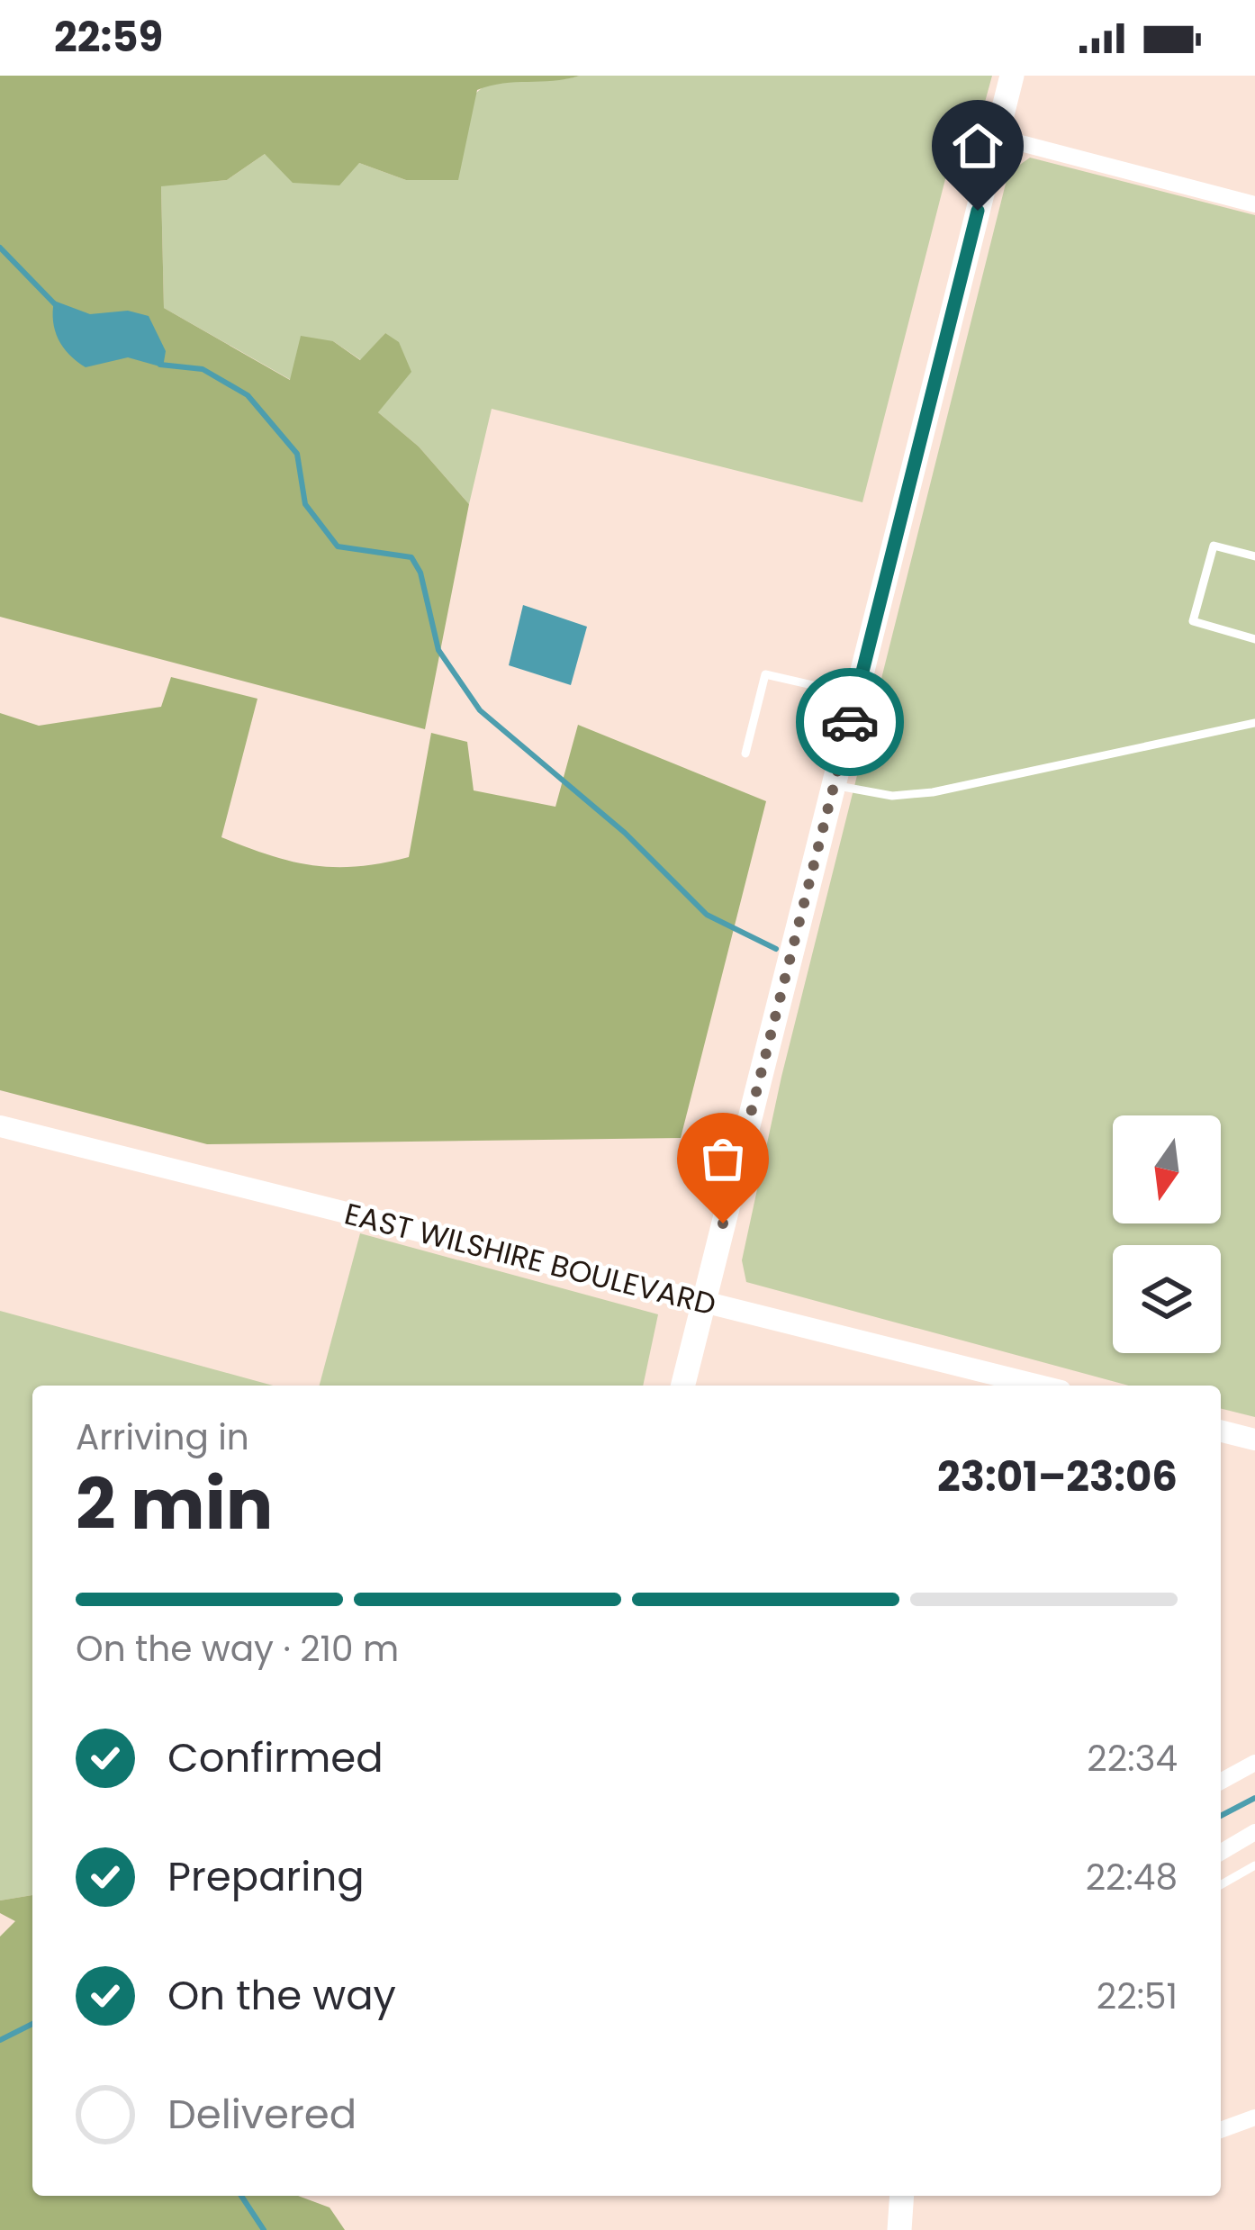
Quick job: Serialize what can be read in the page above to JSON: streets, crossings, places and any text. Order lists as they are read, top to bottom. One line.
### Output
{"streets":{"street":["EAST WILSHIRE BOULEVARD"]},"north":"bottom","page":{"status":"22:59","heading":["2 min","Arriving in","23:01–23:06"],"bar":"On the way · 210 m","list":[["Confirmed","22:34"],["Preparing","22:48"],["On the way","22:51"],"Delivered"]}}
